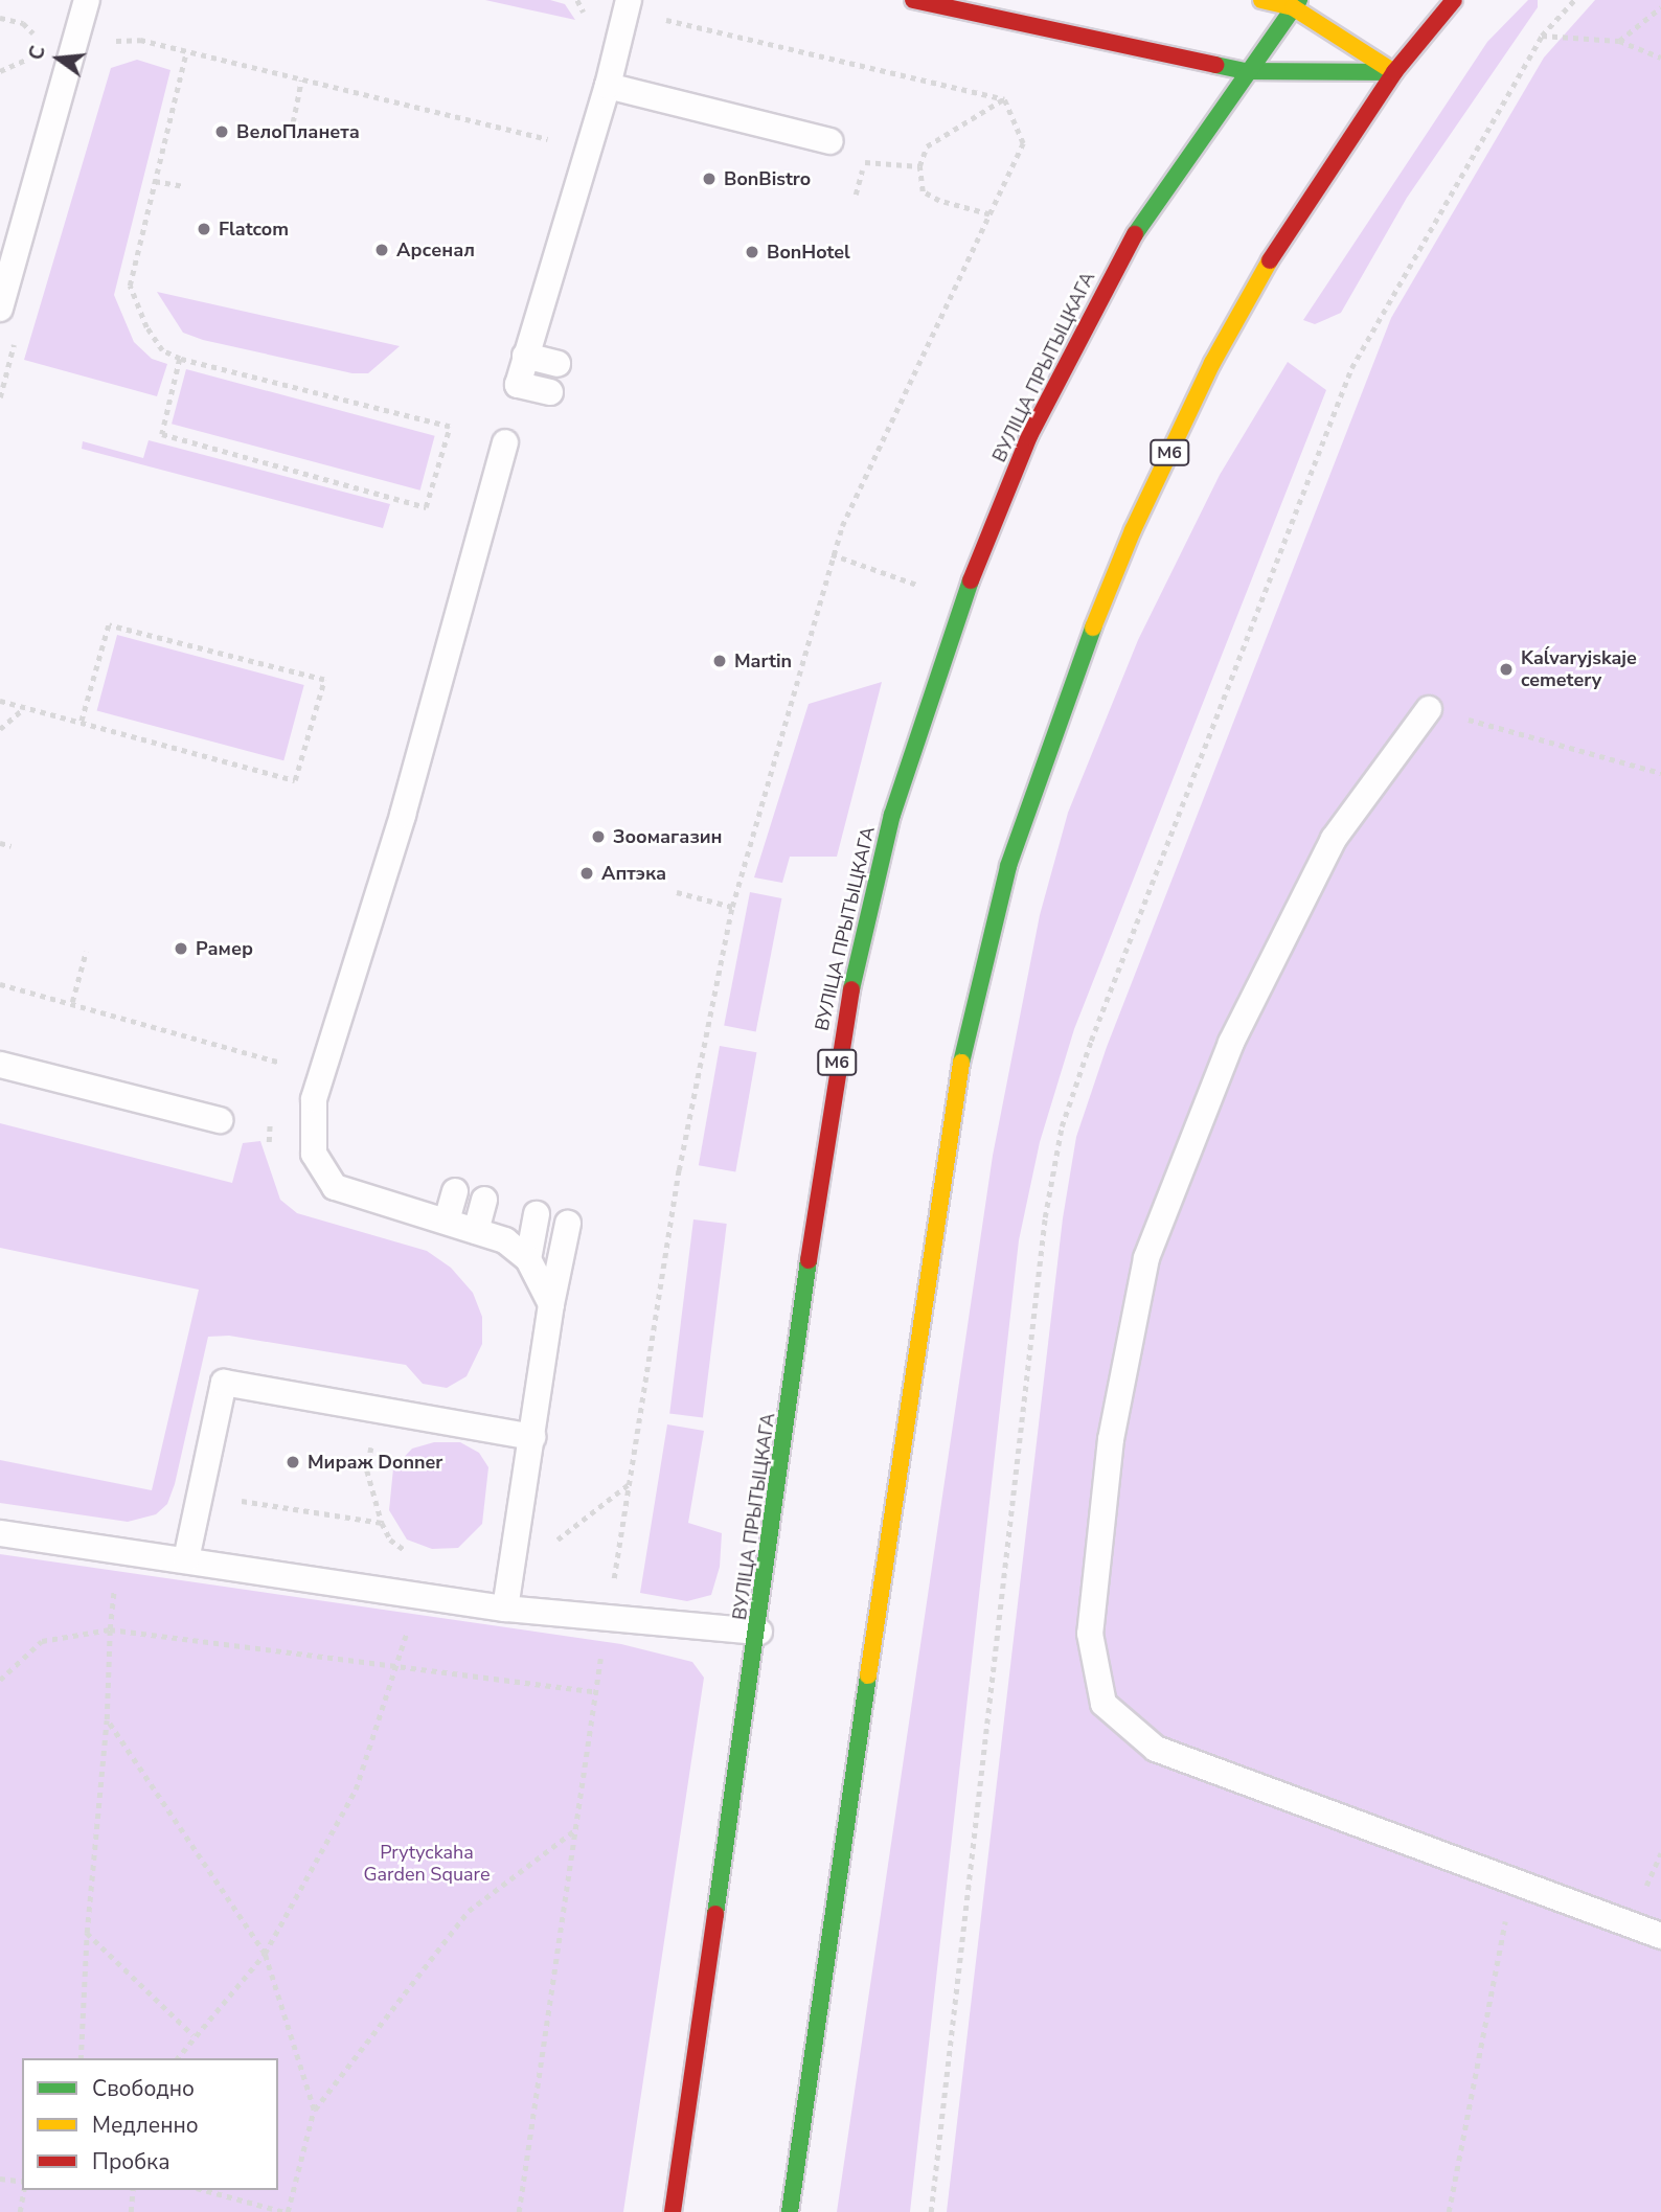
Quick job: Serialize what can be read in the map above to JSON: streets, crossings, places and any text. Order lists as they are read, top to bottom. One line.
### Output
{"streets":{"main road":["ВУЛІЦА ПРЫТЫЦКАГА","М6"]},"parks":["Prytyckaha Garden Square"],"places":["ВелоПланета","BonBistro","Flatcom","Арсенал","BonHotel","Martin","Kaĺvaryjskaje cemetery","Зоомагазин","Аптэка","Рамер","Мираж Donner"],"legend":["Свободно","Медленно","Пробка"],"north":"left"}
